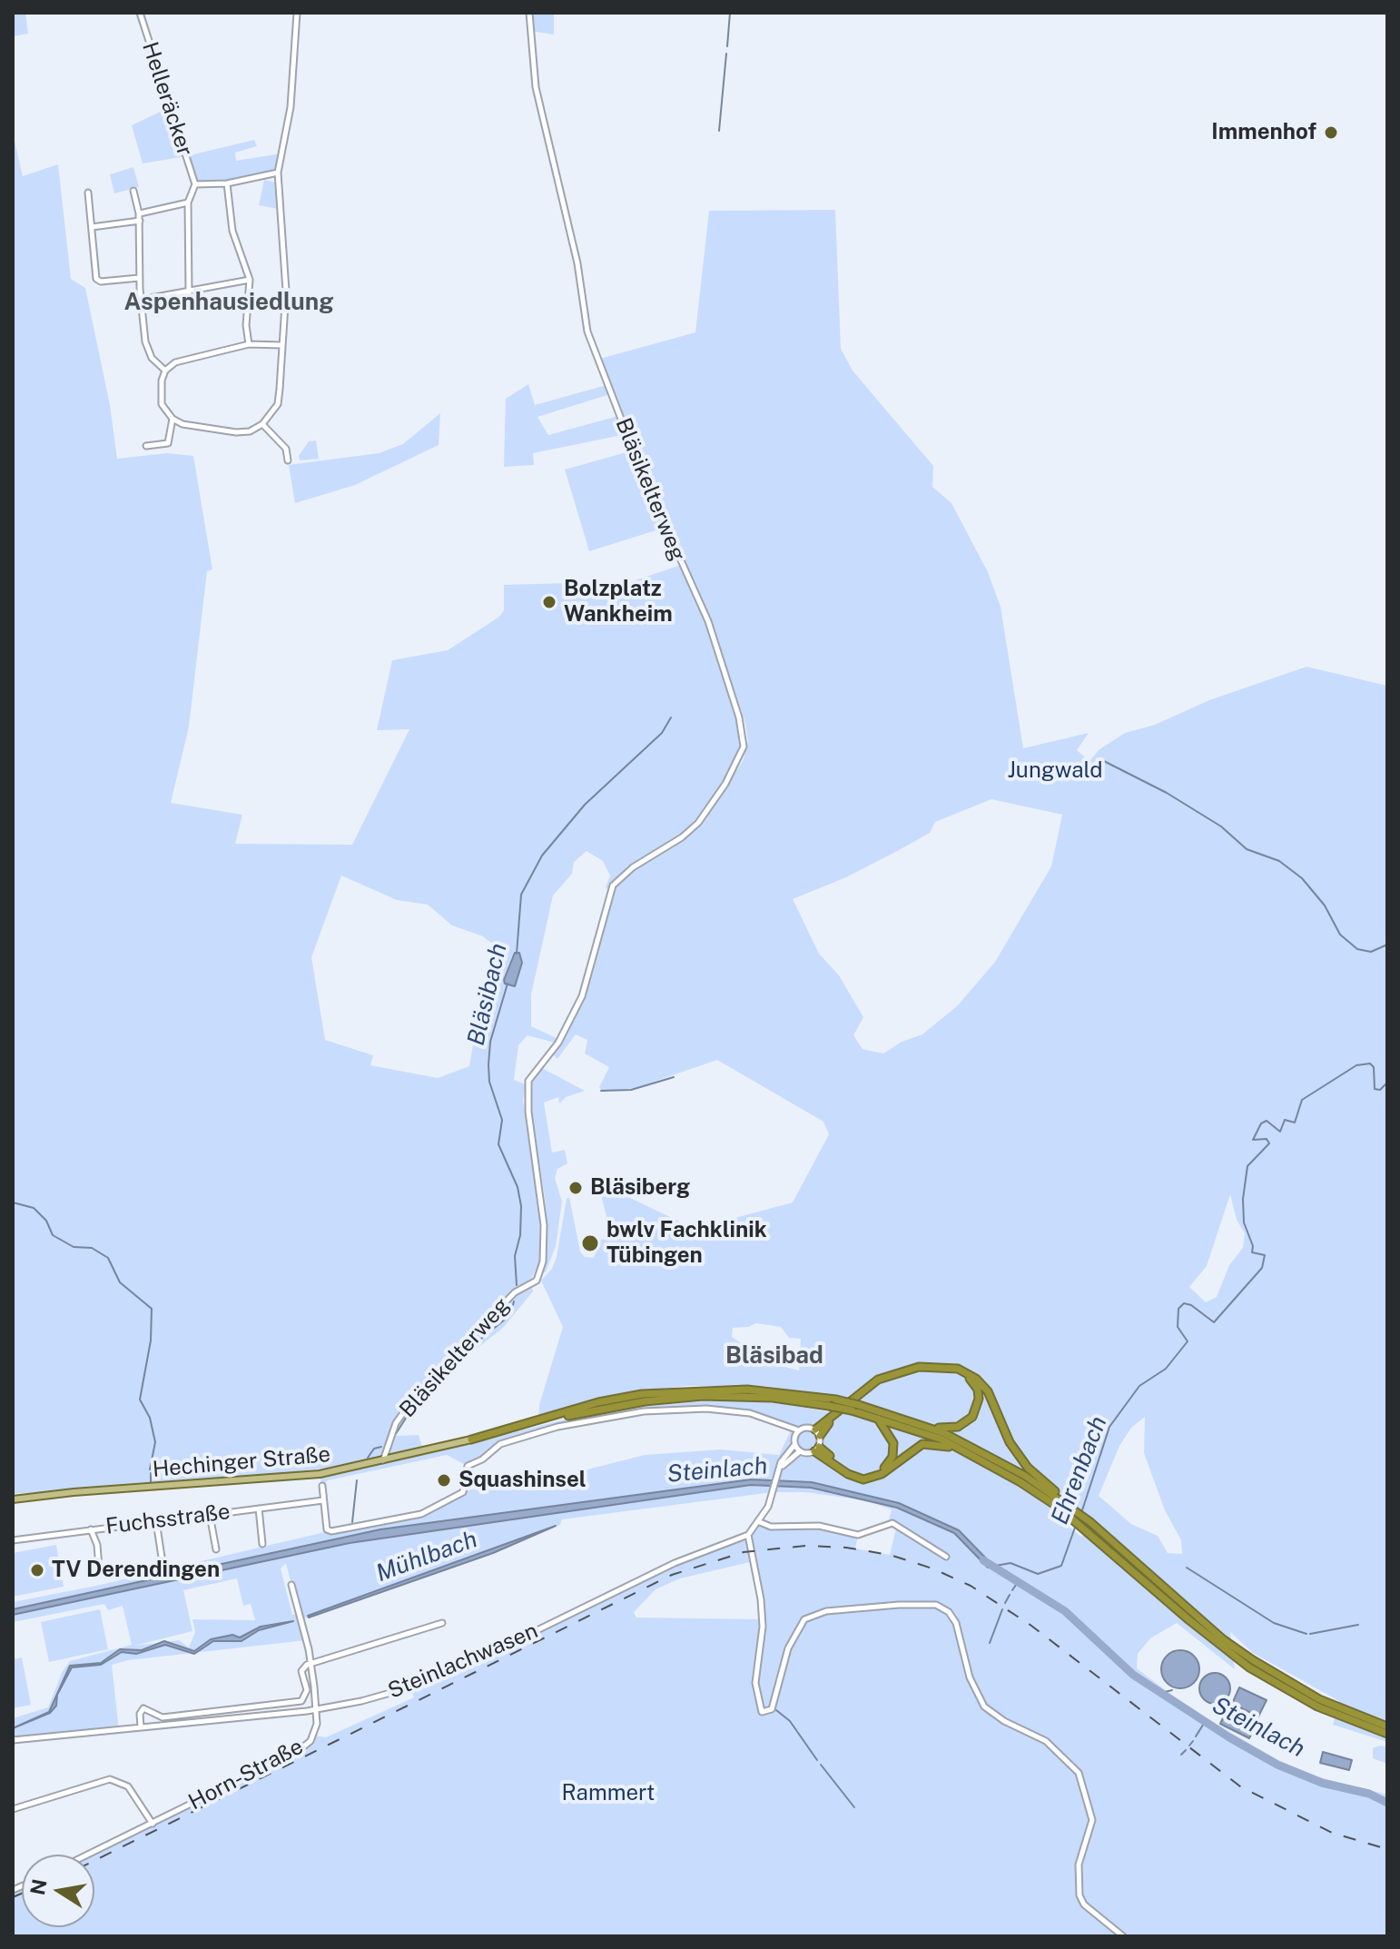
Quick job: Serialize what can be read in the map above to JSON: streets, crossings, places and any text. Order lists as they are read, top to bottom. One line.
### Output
{"streets":{"main road":["Hechinger Straße"],"street":["Helleräcker","Bläsikelterweg","Fuchsstraße","Steinlachwasen","Horn-Straße"]},"crossings":[["Bläsikelterweg","Hechinger Straße"],["Steinlachwasen","Horn-Straße"]],"districts":["Aspenhausiedlung","Bläsibad"],"water":["Bläsibach","Steinlach","Ehrenbach","Mühlbach"],"parks":["Jungwald","Rammert"],"places":["Immenhof","Bolzplatz Wankheim","Bläsiberg","bwlv Fachklinik Tübingen","Squashinsel","TV Derendingen"],"north":"left"}
